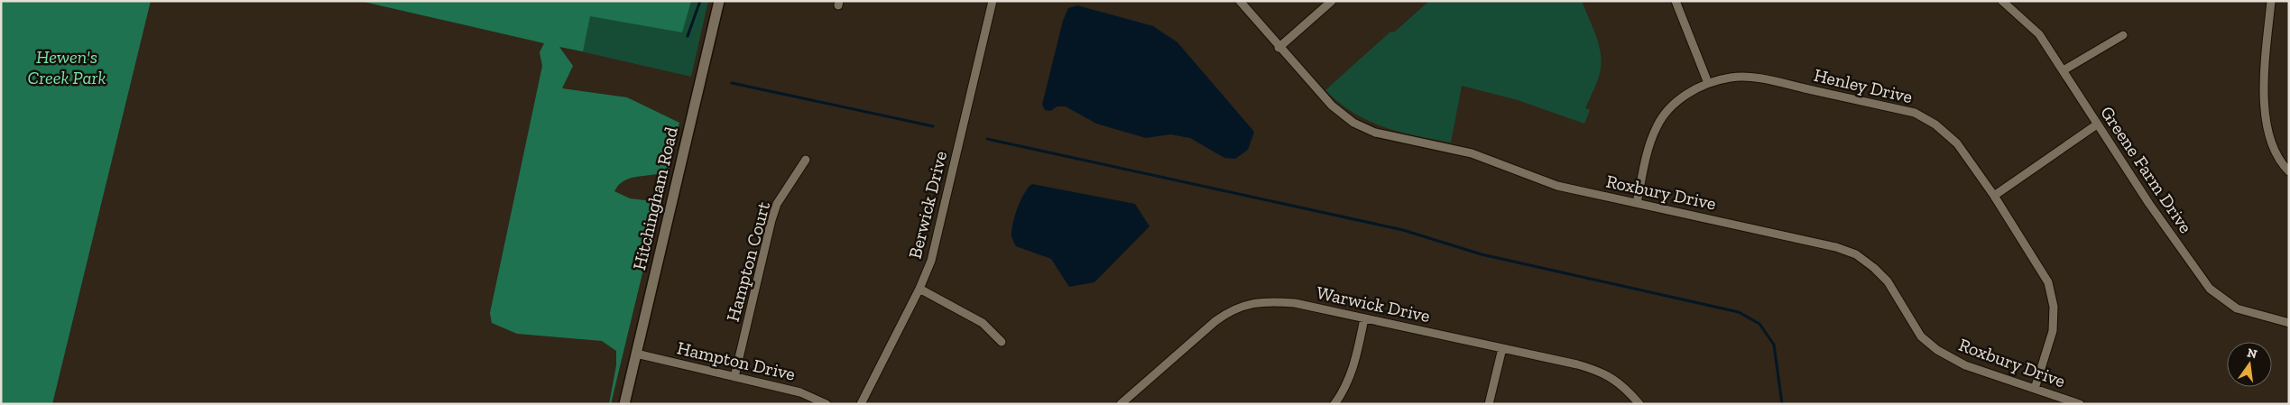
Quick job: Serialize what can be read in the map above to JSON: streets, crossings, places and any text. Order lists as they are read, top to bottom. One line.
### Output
{"streets":{"street":["Henley Drive","Greene Farm Drive","Roxbury Drive","Hitchingham Road","Berwick Drive","Hampton Court","Warwick Drive","Hampton Drive"]},"crossings":[["Henley Drive","Roxbury Drive"],["Hitchingham Road","Hampton Drive"],["Hampton Court","Hampton Drive"]],"parks":["Hewen's Creek Park"],"north":"top"}
